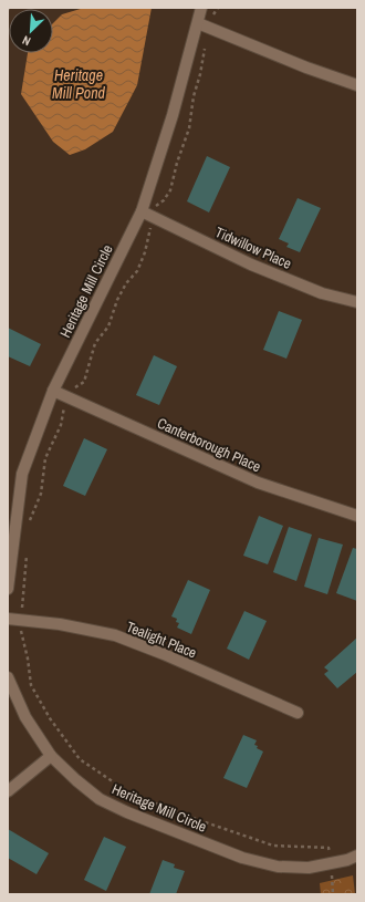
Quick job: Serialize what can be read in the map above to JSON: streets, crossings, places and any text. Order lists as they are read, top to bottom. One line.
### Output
{"streets":{"street":["Tidwillow Place","Heritage Mill Circle","Canterborough Place","Tealight Place"]},"crossings":[["Tidwillow Place","Heritage Mill Circle"],["Heritage Mill Circle","Canterborough Place"]],"water":["Heritage Mill Pond"],"north":"bottom left"}
